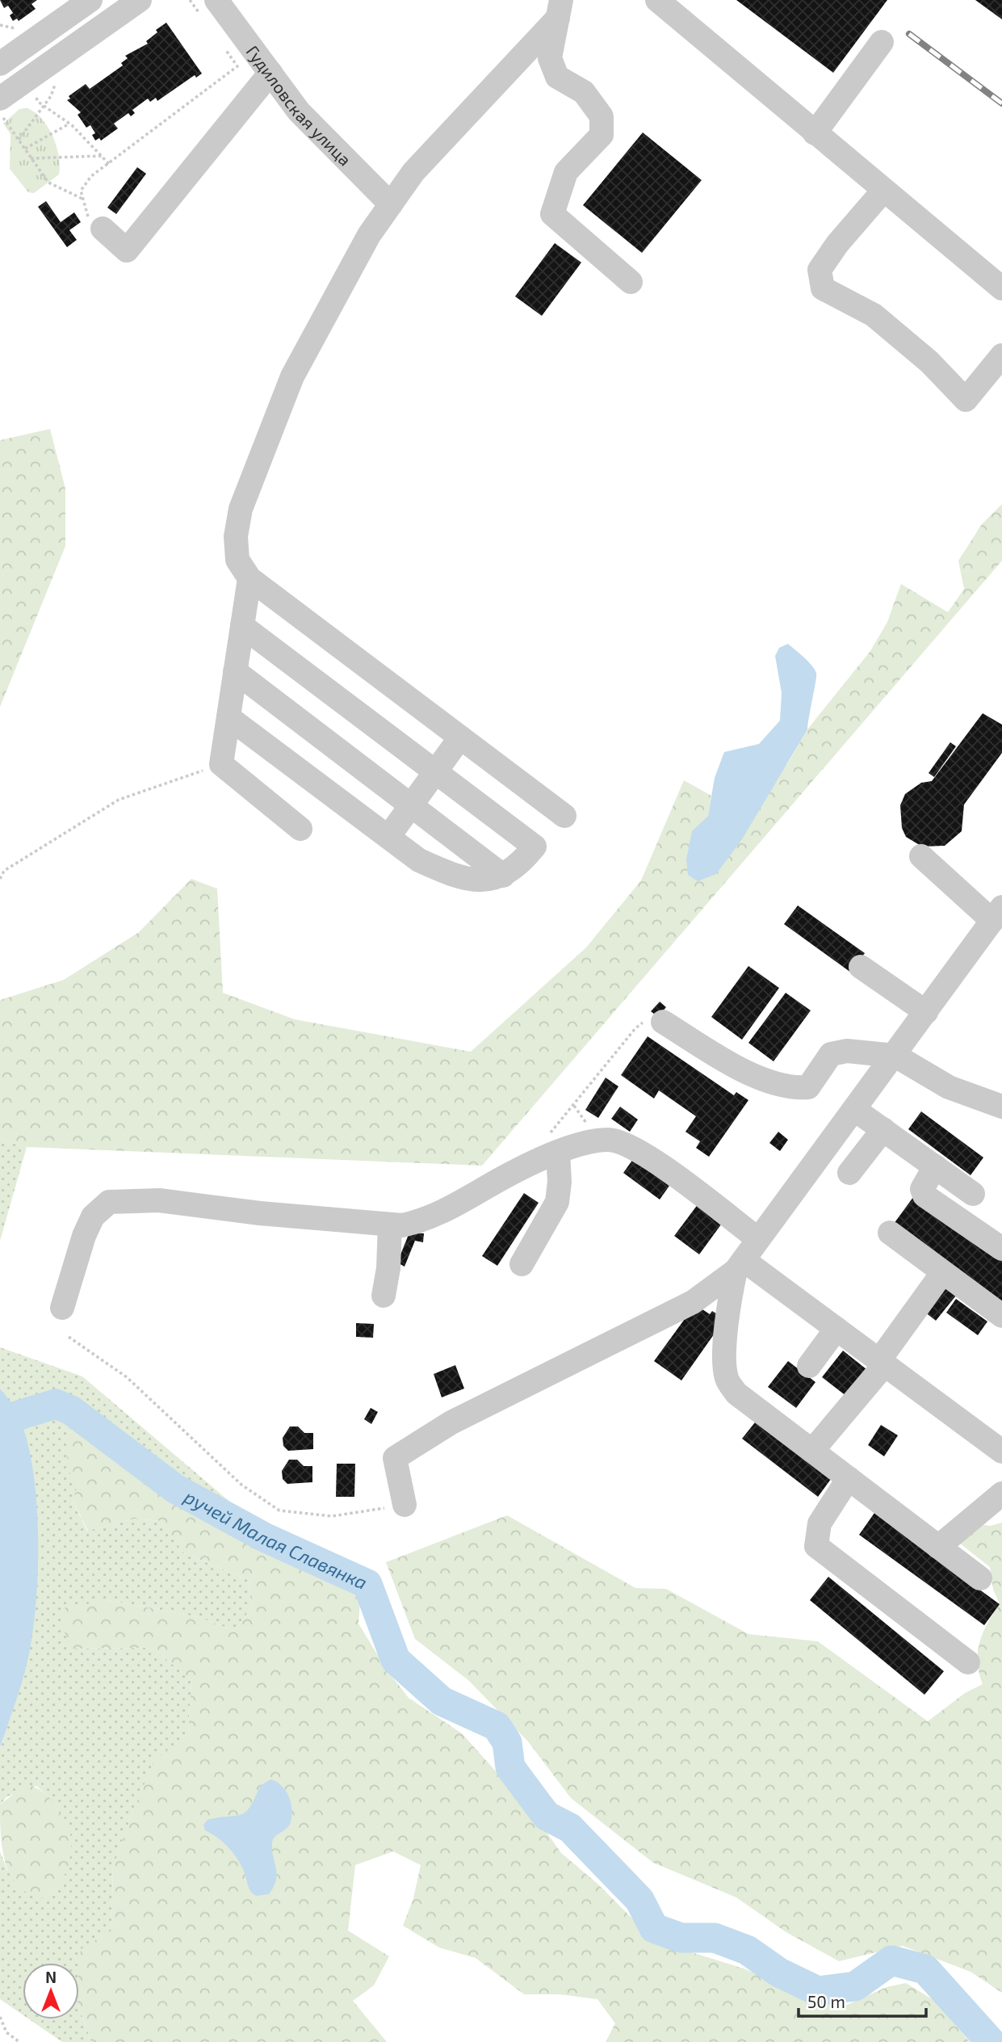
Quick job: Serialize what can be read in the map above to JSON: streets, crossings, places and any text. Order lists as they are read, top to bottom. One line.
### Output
{"streets":{"street":["Гудиловская улица"]},"water":["ручей Малая Славянка"],"scale_bar":"50 m","north":"top"}
